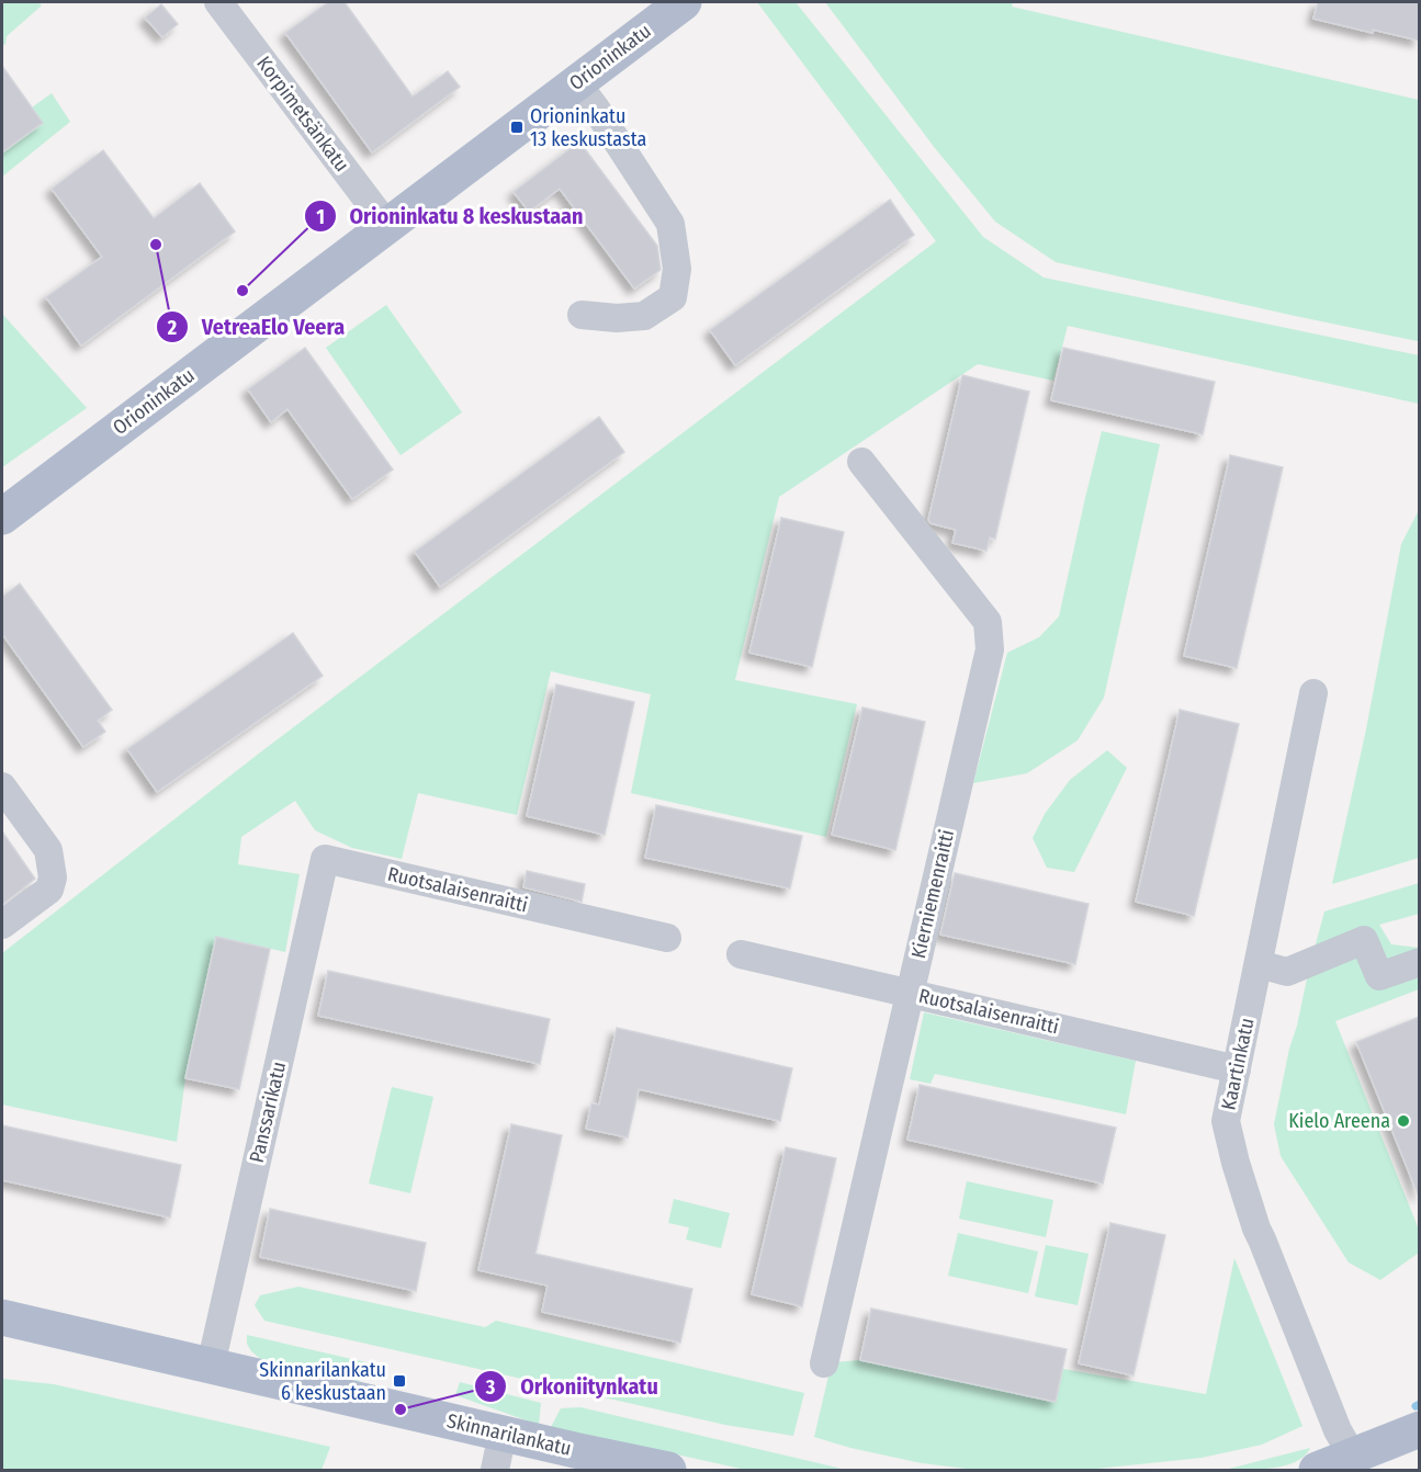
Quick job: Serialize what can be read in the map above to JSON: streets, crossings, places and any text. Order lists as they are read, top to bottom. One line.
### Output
{"streets":{"main road":["Orioninkatu","Skinnarilankatu"],"street":["Korpimetsänkatu","Ruotsalaisenraitti","Kierniemenraitti","Kaartinkatu","Panssarikatu"]},"crossings":[["Orioninkatu","Korpimetsänkatu"],["Ruotsalaisenraitti","Kierniemenraitti"],["Ruotsalaisenraitti","Kaartinkatu"],["Ruotsalaisenraitti","Panssarikatu"],["Panssarikatu","Skinnarilankatu"]],"places":{"transit":["Orioninkatu 13 keskustasta","Skinnarilankatu 6 keskustaan"],"other":["VetreaElo Veera","Orioninkatu 8 keskustaan","Kielo Areena","Orkoniitynkatu"]}}
